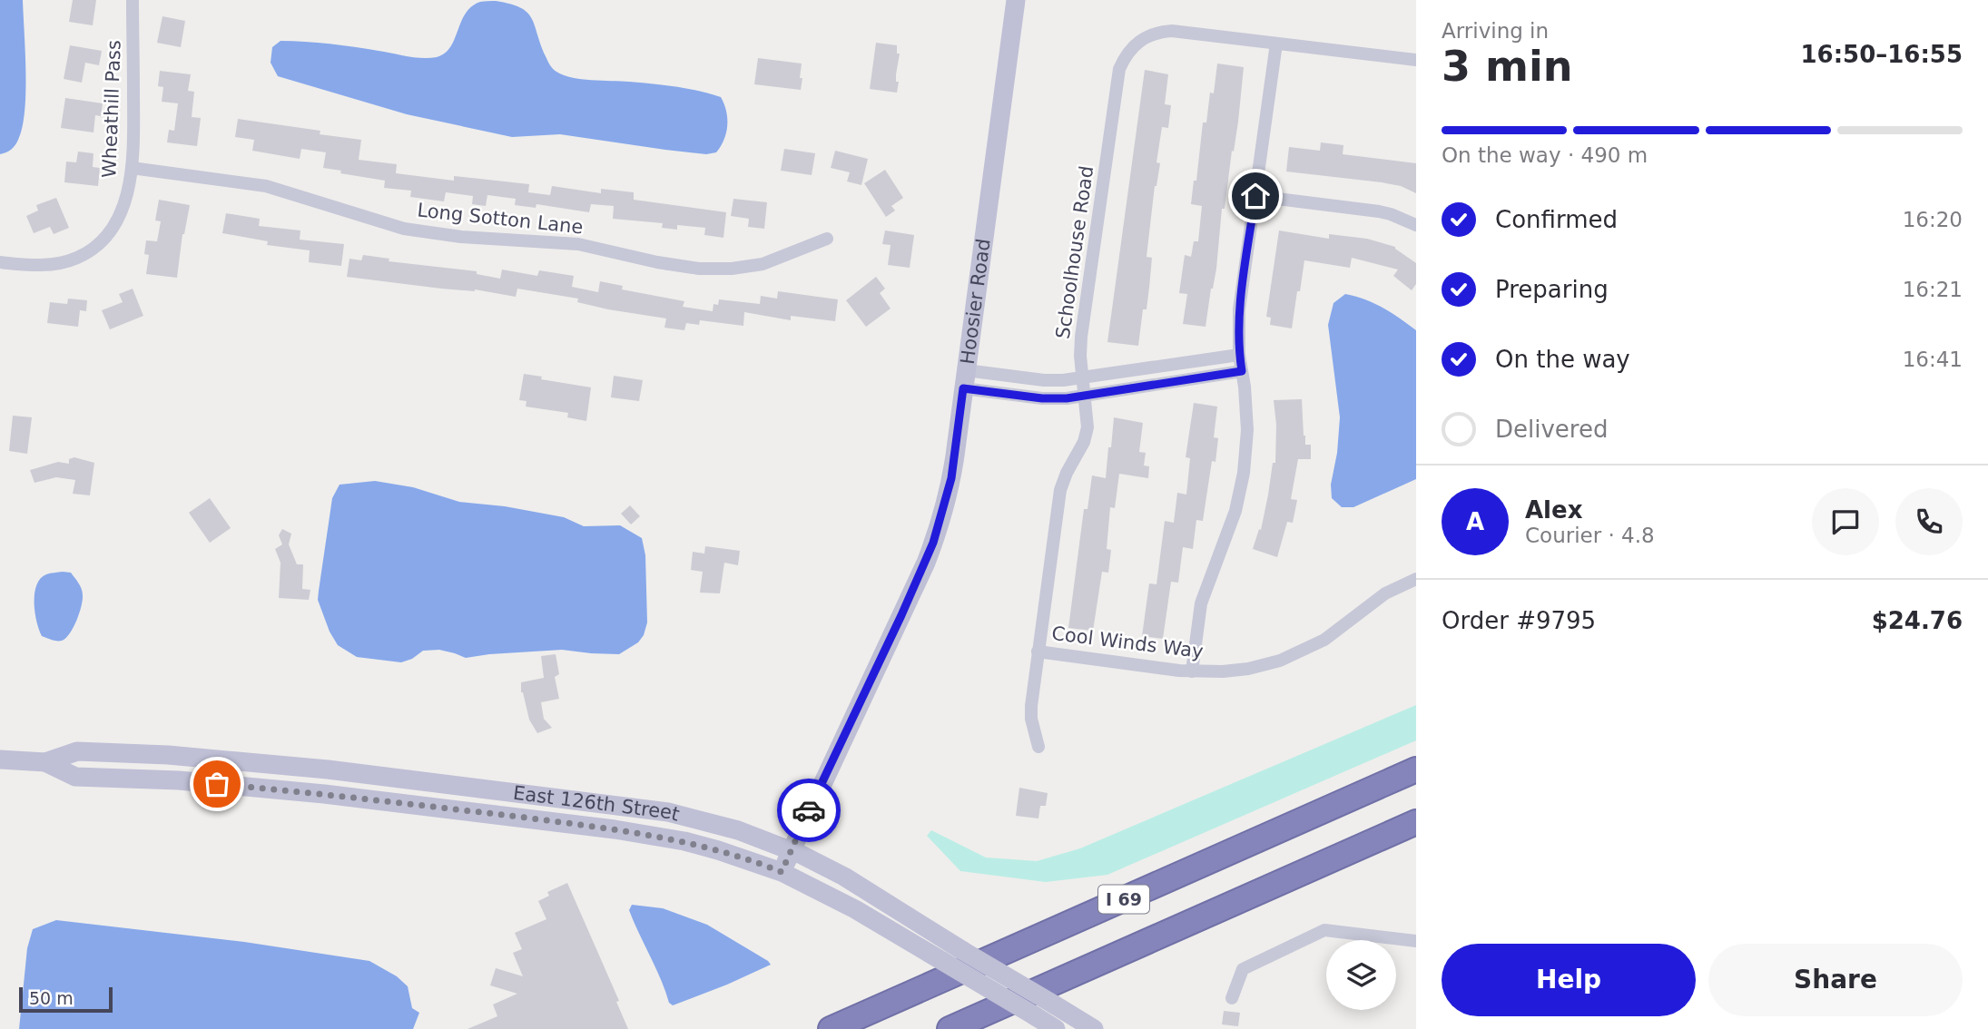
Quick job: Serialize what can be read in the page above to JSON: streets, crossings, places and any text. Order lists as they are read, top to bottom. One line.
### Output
{"streets":{"highway":["I 69"],"main road":["Hoosier Road","East 126th Street"],"street":["Wheathill Pass","Long Sotton Lane","Schoolhouse Road","Cool Winds Way"]},"crossings":[["Wheathill Pass","Long Sotton Lane"],["Schoolhouse Road","Cool Winds Way"],["Hoosier Road","East 126th Street"]],"scale_bar":"50 m","page":{"heading":["3 min","Arriving in","16:50–16:55"],"panel":["Alex","Courier · 4.8","Order #9795","$24.76"],"bar":"On the way · 490 m","list":[["Confirmed","16:20"],["Preparing","16:21"],["On the way","16:41"],"Delivered"],"round":"A","buttons":["Help","Share"],"scale":"50 m"}}
